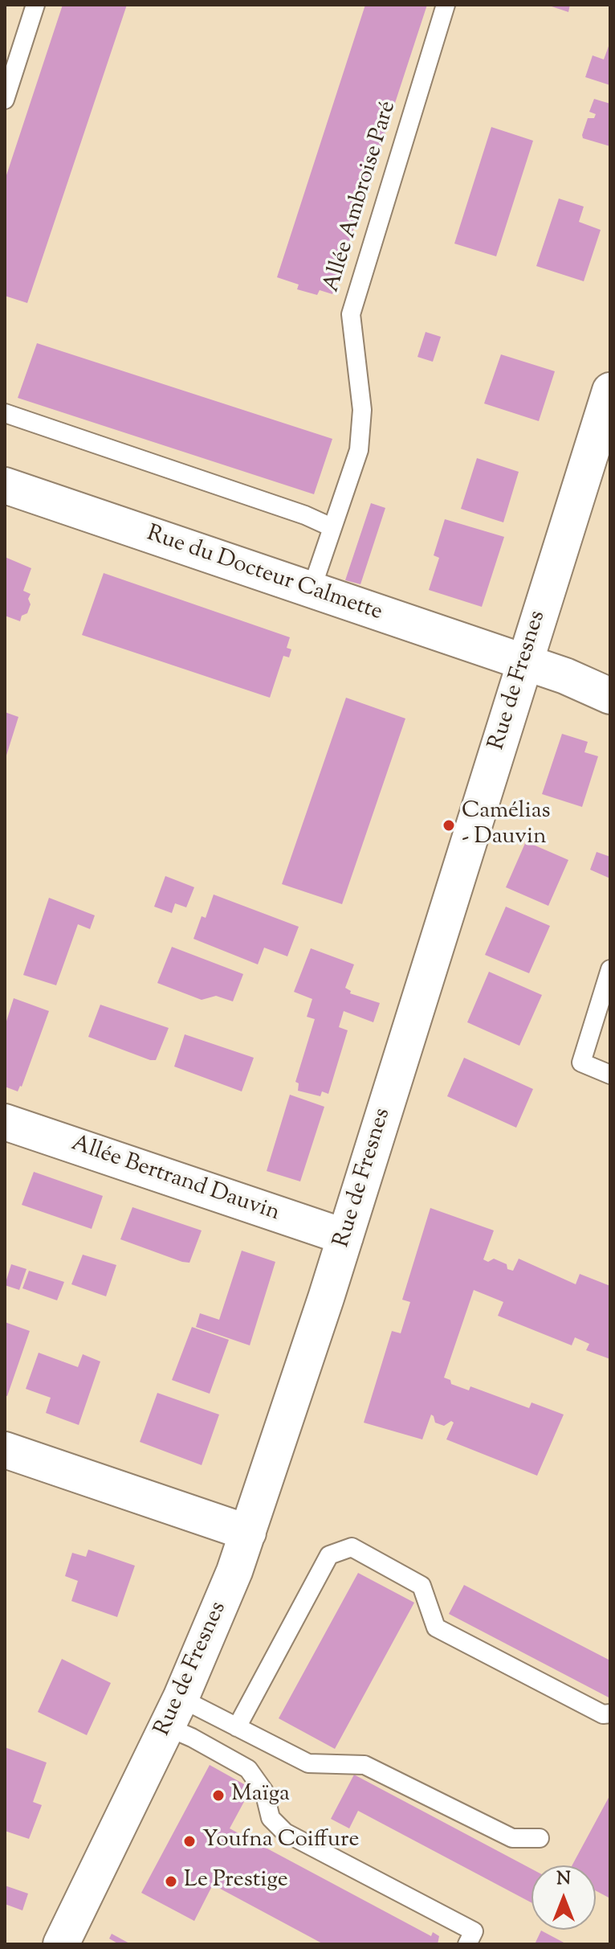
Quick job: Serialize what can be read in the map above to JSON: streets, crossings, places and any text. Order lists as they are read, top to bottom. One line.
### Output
{"streets":{"street":["Rue du Docteur Calmette","Rue de Fresnes","Allée Bertrand Dauvin"],"lane":["Allée Ambroise Paré"]},"crossings":[["Allée Ambroise Paré","Rue du Docteur Calmette"],["Rue du Docteur Calmette","Rue de Fresnes"],["Rue de Fresnes","Allée Bertrand Dauvin"]],"places":["Camélias - Dauvin","Maïga","Youfna Coiffure","Le Prestige"],"north":"top"}
